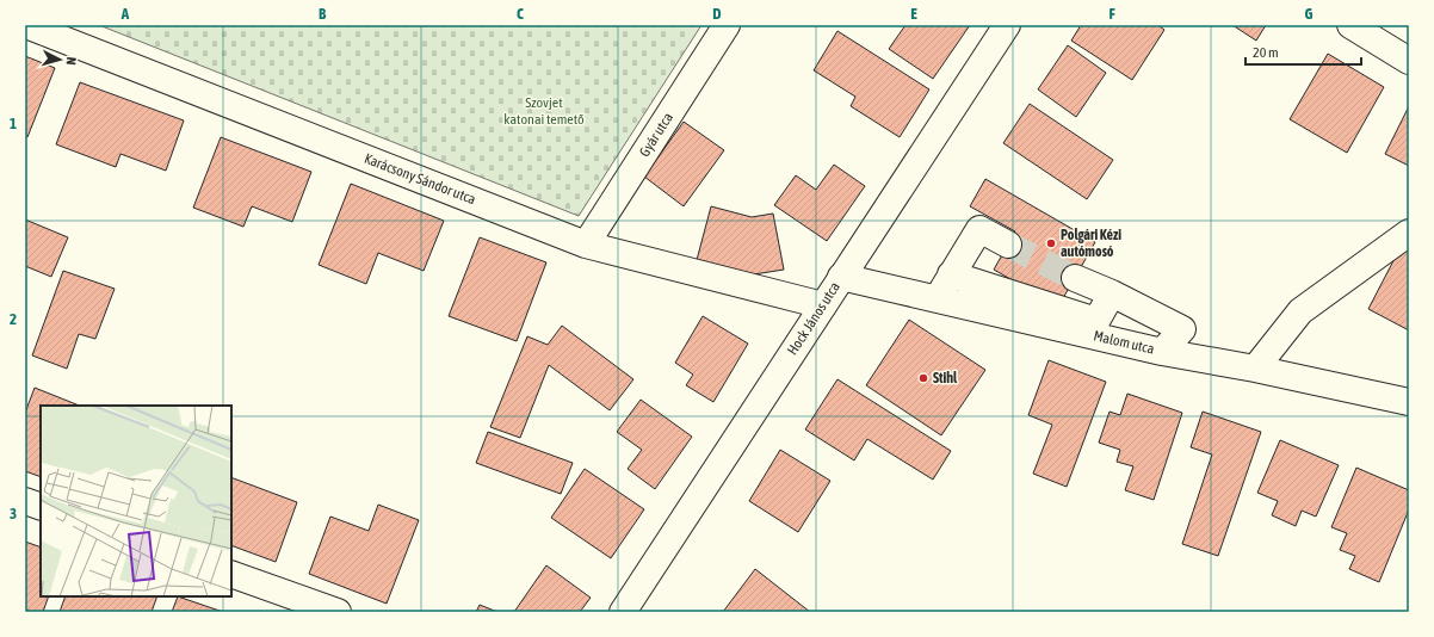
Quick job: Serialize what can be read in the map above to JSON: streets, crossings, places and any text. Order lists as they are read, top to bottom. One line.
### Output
{"streets":{"street":["Gyár utca","Karácsony Sándor utca","Hock János utca","Malom utca"]},"crossings":[["Gyár utca","Karácsony Sándor utca"],["Karácsony Sándor utca","Hock János utca"],["Hock János utca","Malom utca"]],"parks":["Szovjet katonai temető"],"places":["Polgári Kézi autómosó","Stihl"],"scale_bar":"20 m","north":"right","grid":{"columns":["A","B","C","D","E","F","G"],"rows":["1","2","3"]}}
